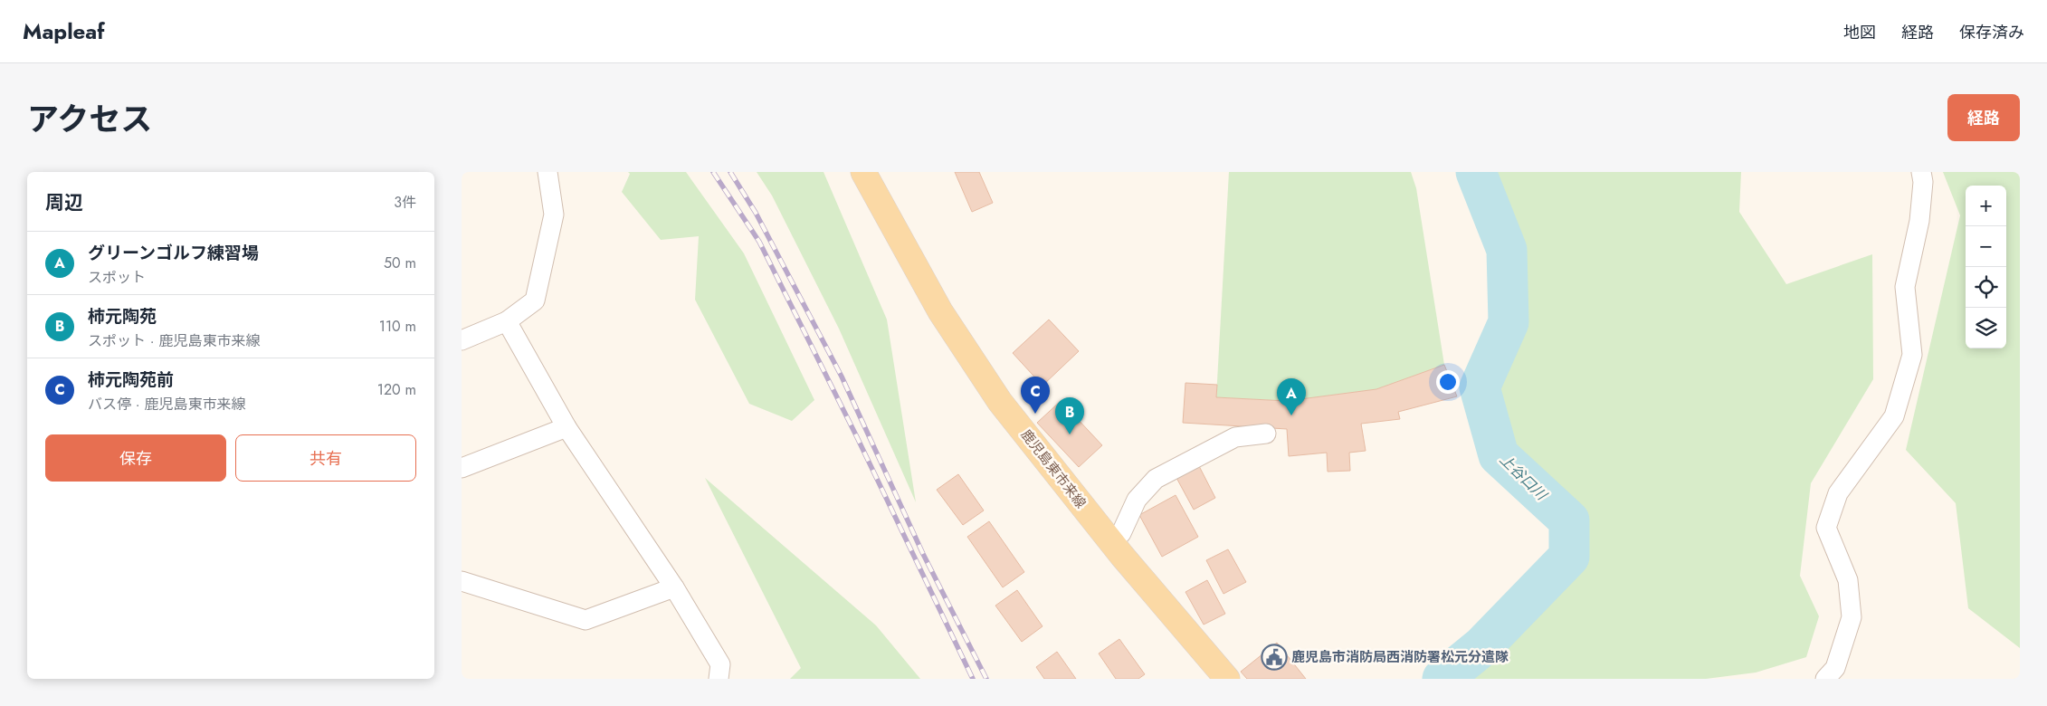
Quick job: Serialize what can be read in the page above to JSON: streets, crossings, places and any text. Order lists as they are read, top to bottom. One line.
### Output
{"streets":{"main road":["鹿児島東市来線"]},"water":["上谷口川"],"places":{"public building":["鹿児島市消防局西消防署松元分遣隊"]},"page":{"header":"Mapleaf","nav":["地図","経路","保存済み"],"title":"アクセス","buttons":["経路",["保存","共有"]],"heading":["周辺","3件"],"map_buttons":["+","−"],"list":[{"mark":"A","name":"グリーンゴルフ練習場","note":"スポット","value":"50 m"},{"mark":"B","name":"柿元陶苑","note":"スポット · 鹿児島東市来線","value":"110 m"},{"mark":"C","name":"柿元陶苑前","note":"バス停 · 鹿児島東市来線","value":"120 m"}],"pins":["C","A","B"]}}
